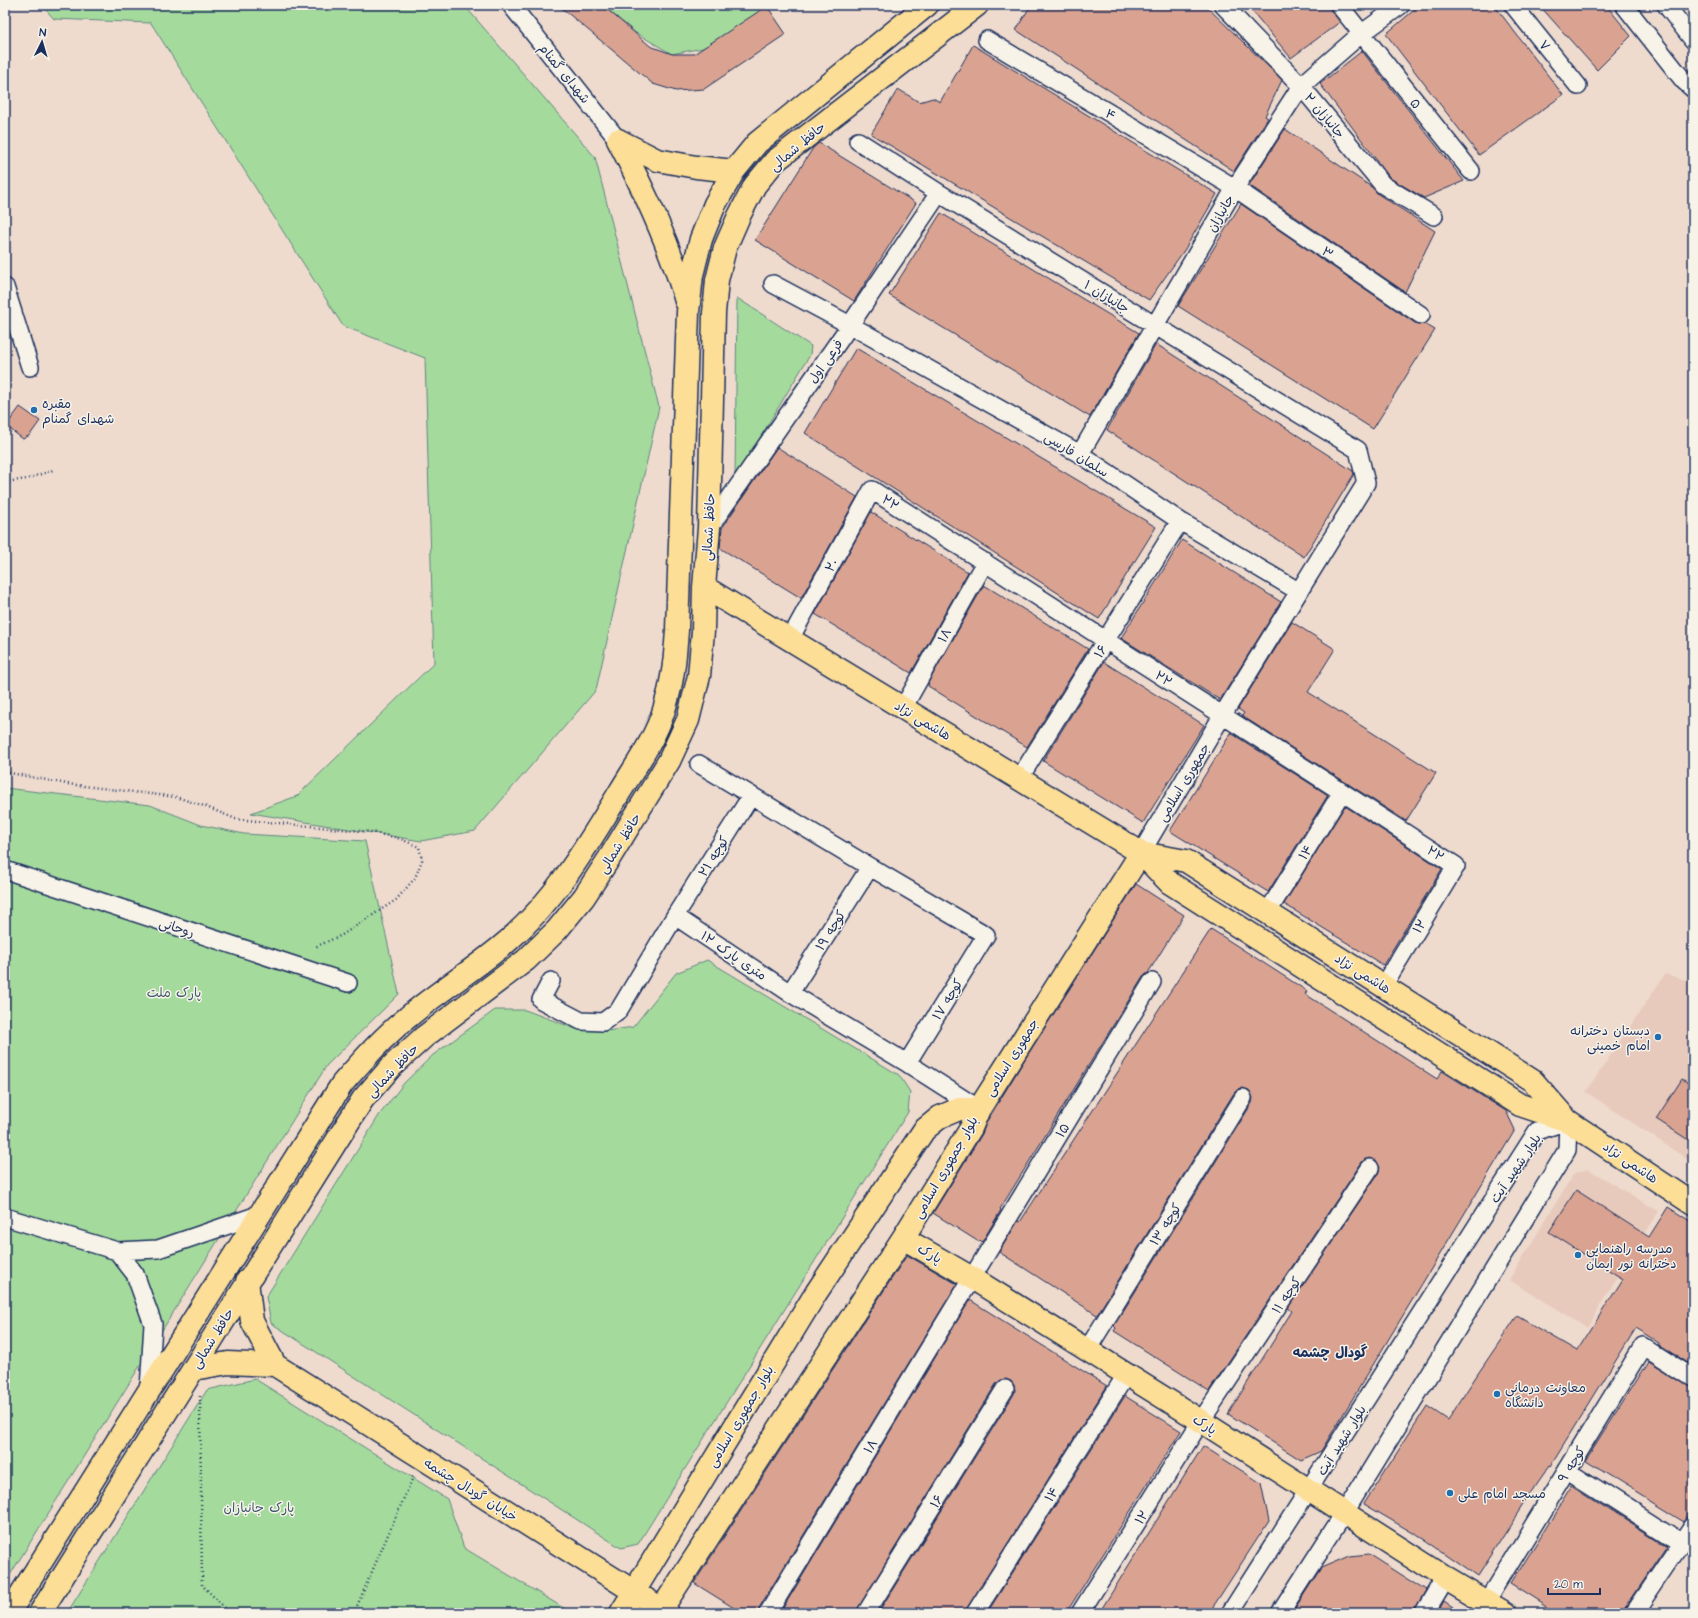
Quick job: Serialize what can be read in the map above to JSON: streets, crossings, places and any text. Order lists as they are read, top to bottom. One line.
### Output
{"streets":{"main road":["حافظ شمالی","هاشمی نژاد","جمهوری اسلامی","بلوار جمهوری اسلامی","پارک","خیابان گودال چشمه"],"street":["۷","شهدای گمنام","۵","۴","جانبازان ۲","جانبازان","۳","جانبازان ۱","فرعی اول","سلمان فارسی","۲۲","۲۰","۱۸","۱۶","۱۴","کوچه ۲۱","۱۲","روحانی","کوچه ۱۹","۱۲ متری پارک","کوچه ۱۷","۱۵","بلوار شهید آیت","کوچه ۱۳","کوچه ۱۱","کوچه ۹"]},"crossings":[["۵","جانبازان"],["۴","جانبازان"],["۴","۳"],["جانبازان ۲","جانبازان"],["حافظ شمالی","فرعی اول"],["حافظ شمالی","هاشمی نژاد"],["جانبازان","۳"],["جانبازان","جانبازان ۱"],["جانبازان","سلمان فارسی"],["جانبازان ۱","فرعی اول"],["جانبازان ۱","جمهوری اسلامی"],["فرعی اول","سلمان فارسی"],["سلمان فارسی","۱۶"],["سلمان فارسی","جمهوری اسلامی"],["۲۲","۲۰"],["۲۲","۱۸"],["۲۲","۱۶"],["۲۲","جمهوری اسلامی"],["۲۲","۱۴"],["۲۲","۱۲"],["۲۰","هاشمی نژاد"],["۱۸","هاشمی نژاد"],["۱۸","۱۵"],["۱۸","پارک"],["۱۶","هاشمی نژاد"],["هاشمی نژاد","جمهوری اسلامی"],["هاشمی نژاد","۱۴"],["هاشمی نژاد","۱۲"],["هاشمی نژاد","بلوار شهید آیت"],["جمهوری اسلامی","۱۲ متری پارک"],["جمهوری اسلامی","بلوار جمهوری اسلامی"],["۱۴","پارک"],["کوچه ۲۱","۱۲ متری پارک"],["۱۲","پارک"],["۱۲","کوچه ۱۱"],["کوچه ۱۹","۱۲ متری پارک"],["کوچه ۱۹","کوچه ۱۷"],["۱۲ متری پارک","کوچه ۱۷"],["۱۲ متری پارک","بلوار جمهوری اسلامی"],["۱۵","پارک"],["بلوار جمهوری اسلامی","پارک"],["بلوار جمهوری اسلامی","خیابان گودال چشمه"],["بلوار شهید آیت","پارک"],["کوچه ۱۳","پارک"],["پارک","کوچه ۱۱"],["پارک","کوچه ۹"]],"districts":["گودال چشمه"],"parks":["پارک ملت","پارک جانبازان"],"places":["مقبره شهدای گمنام","دبستان دخترانه امام خمینی","مدرسه راهنمایی دخترانه نور ایمان","معاونت درمانی دانشگاه","مسجد امام علی"],"scale_bar":"20 m","north":"top"}
